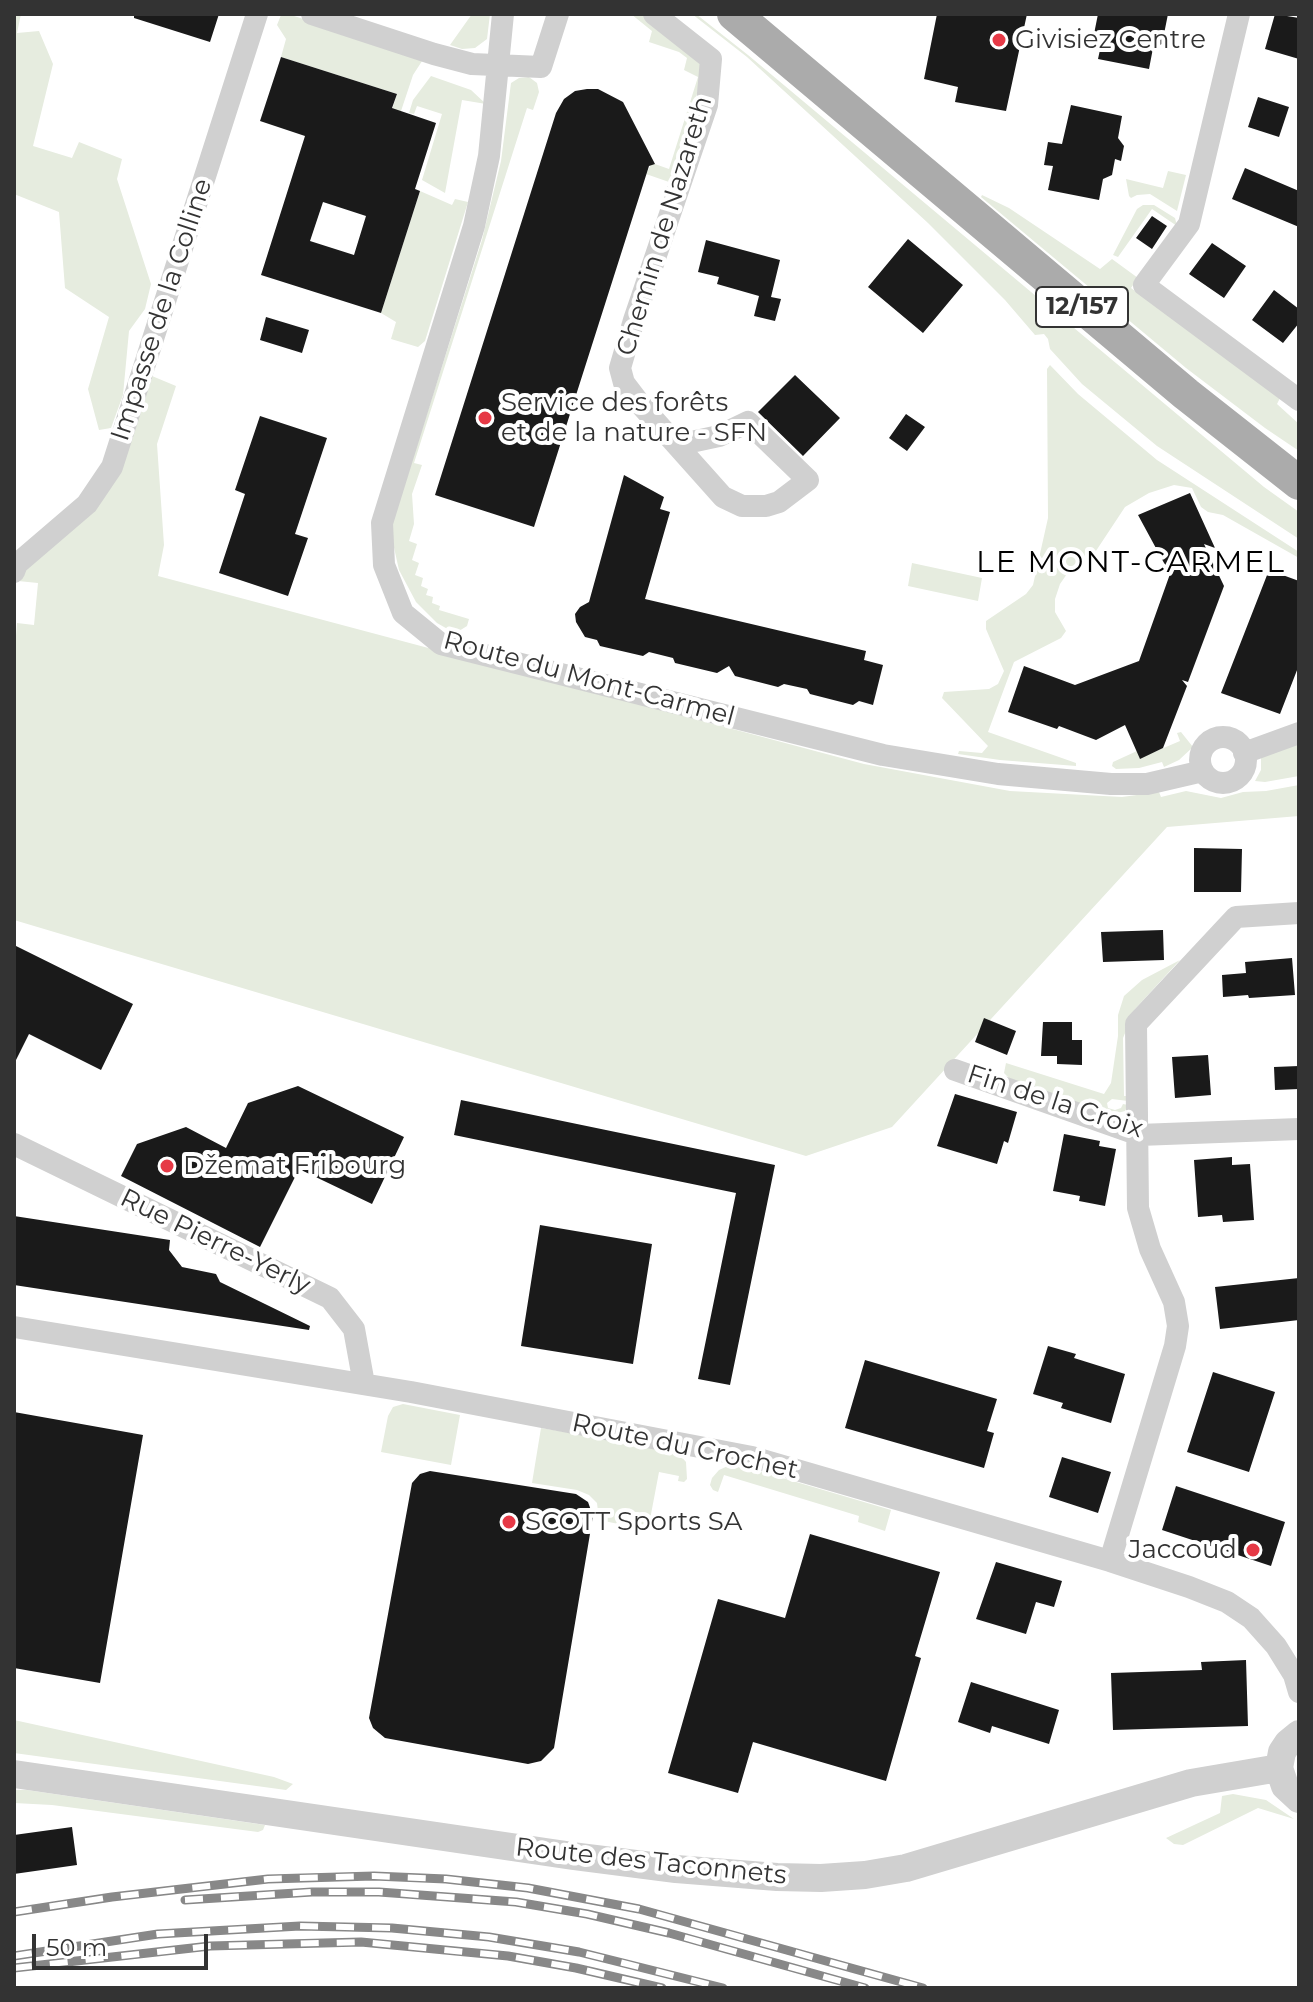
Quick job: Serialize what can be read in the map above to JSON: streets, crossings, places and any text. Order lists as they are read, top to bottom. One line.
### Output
{"streets":{"main road":["12/157"],"street":["Chemin de Nazareth","Impasse de la Colline","Route du Mont-Carmel","Fin de la Croix","Rue Pierre-Yerly","Route du Crochet","Route des Taconnets"]},"crossings":[["Rue Pierre-Yerly","Route du Crochet"]],"districts":["LE MONT-CARMEL"],"places":["Givisiez Centre","Service des forêts et de la nature - SFN","Džemat Fribourg","SCOTT Sports SA","Jaccoud"],"scale_bar":"50 m"}
